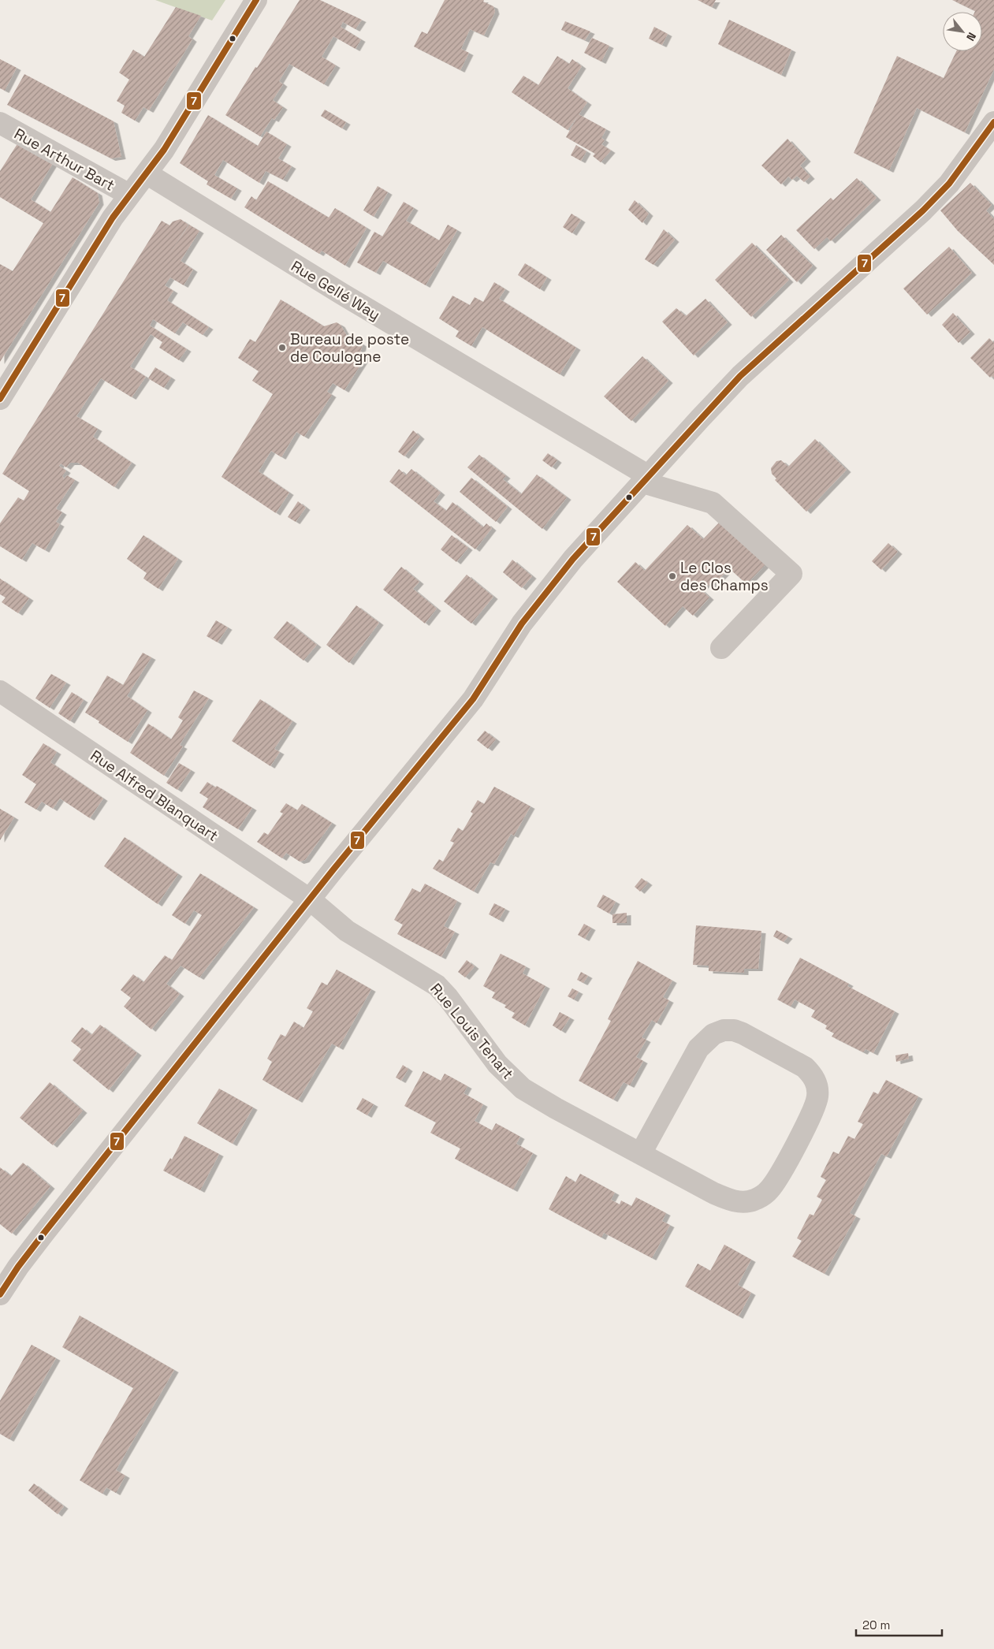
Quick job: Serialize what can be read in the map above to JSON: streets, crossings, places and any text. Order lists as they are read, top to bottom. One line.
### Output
{"streets":{"street":["Rue Arthur Bart","Rue Gellé Way","Rue Alfred Blanquart","Rue Louis Tenart"]},"crossings":[["Rue Alfred Blanquart","Rue Louis Tenart"]],"places":["Bureau de poste de Coulogne","Le Clos des Champs"],"lines":["transit line 7"],"scale_bar":"20 m","north":"bottom right"}
